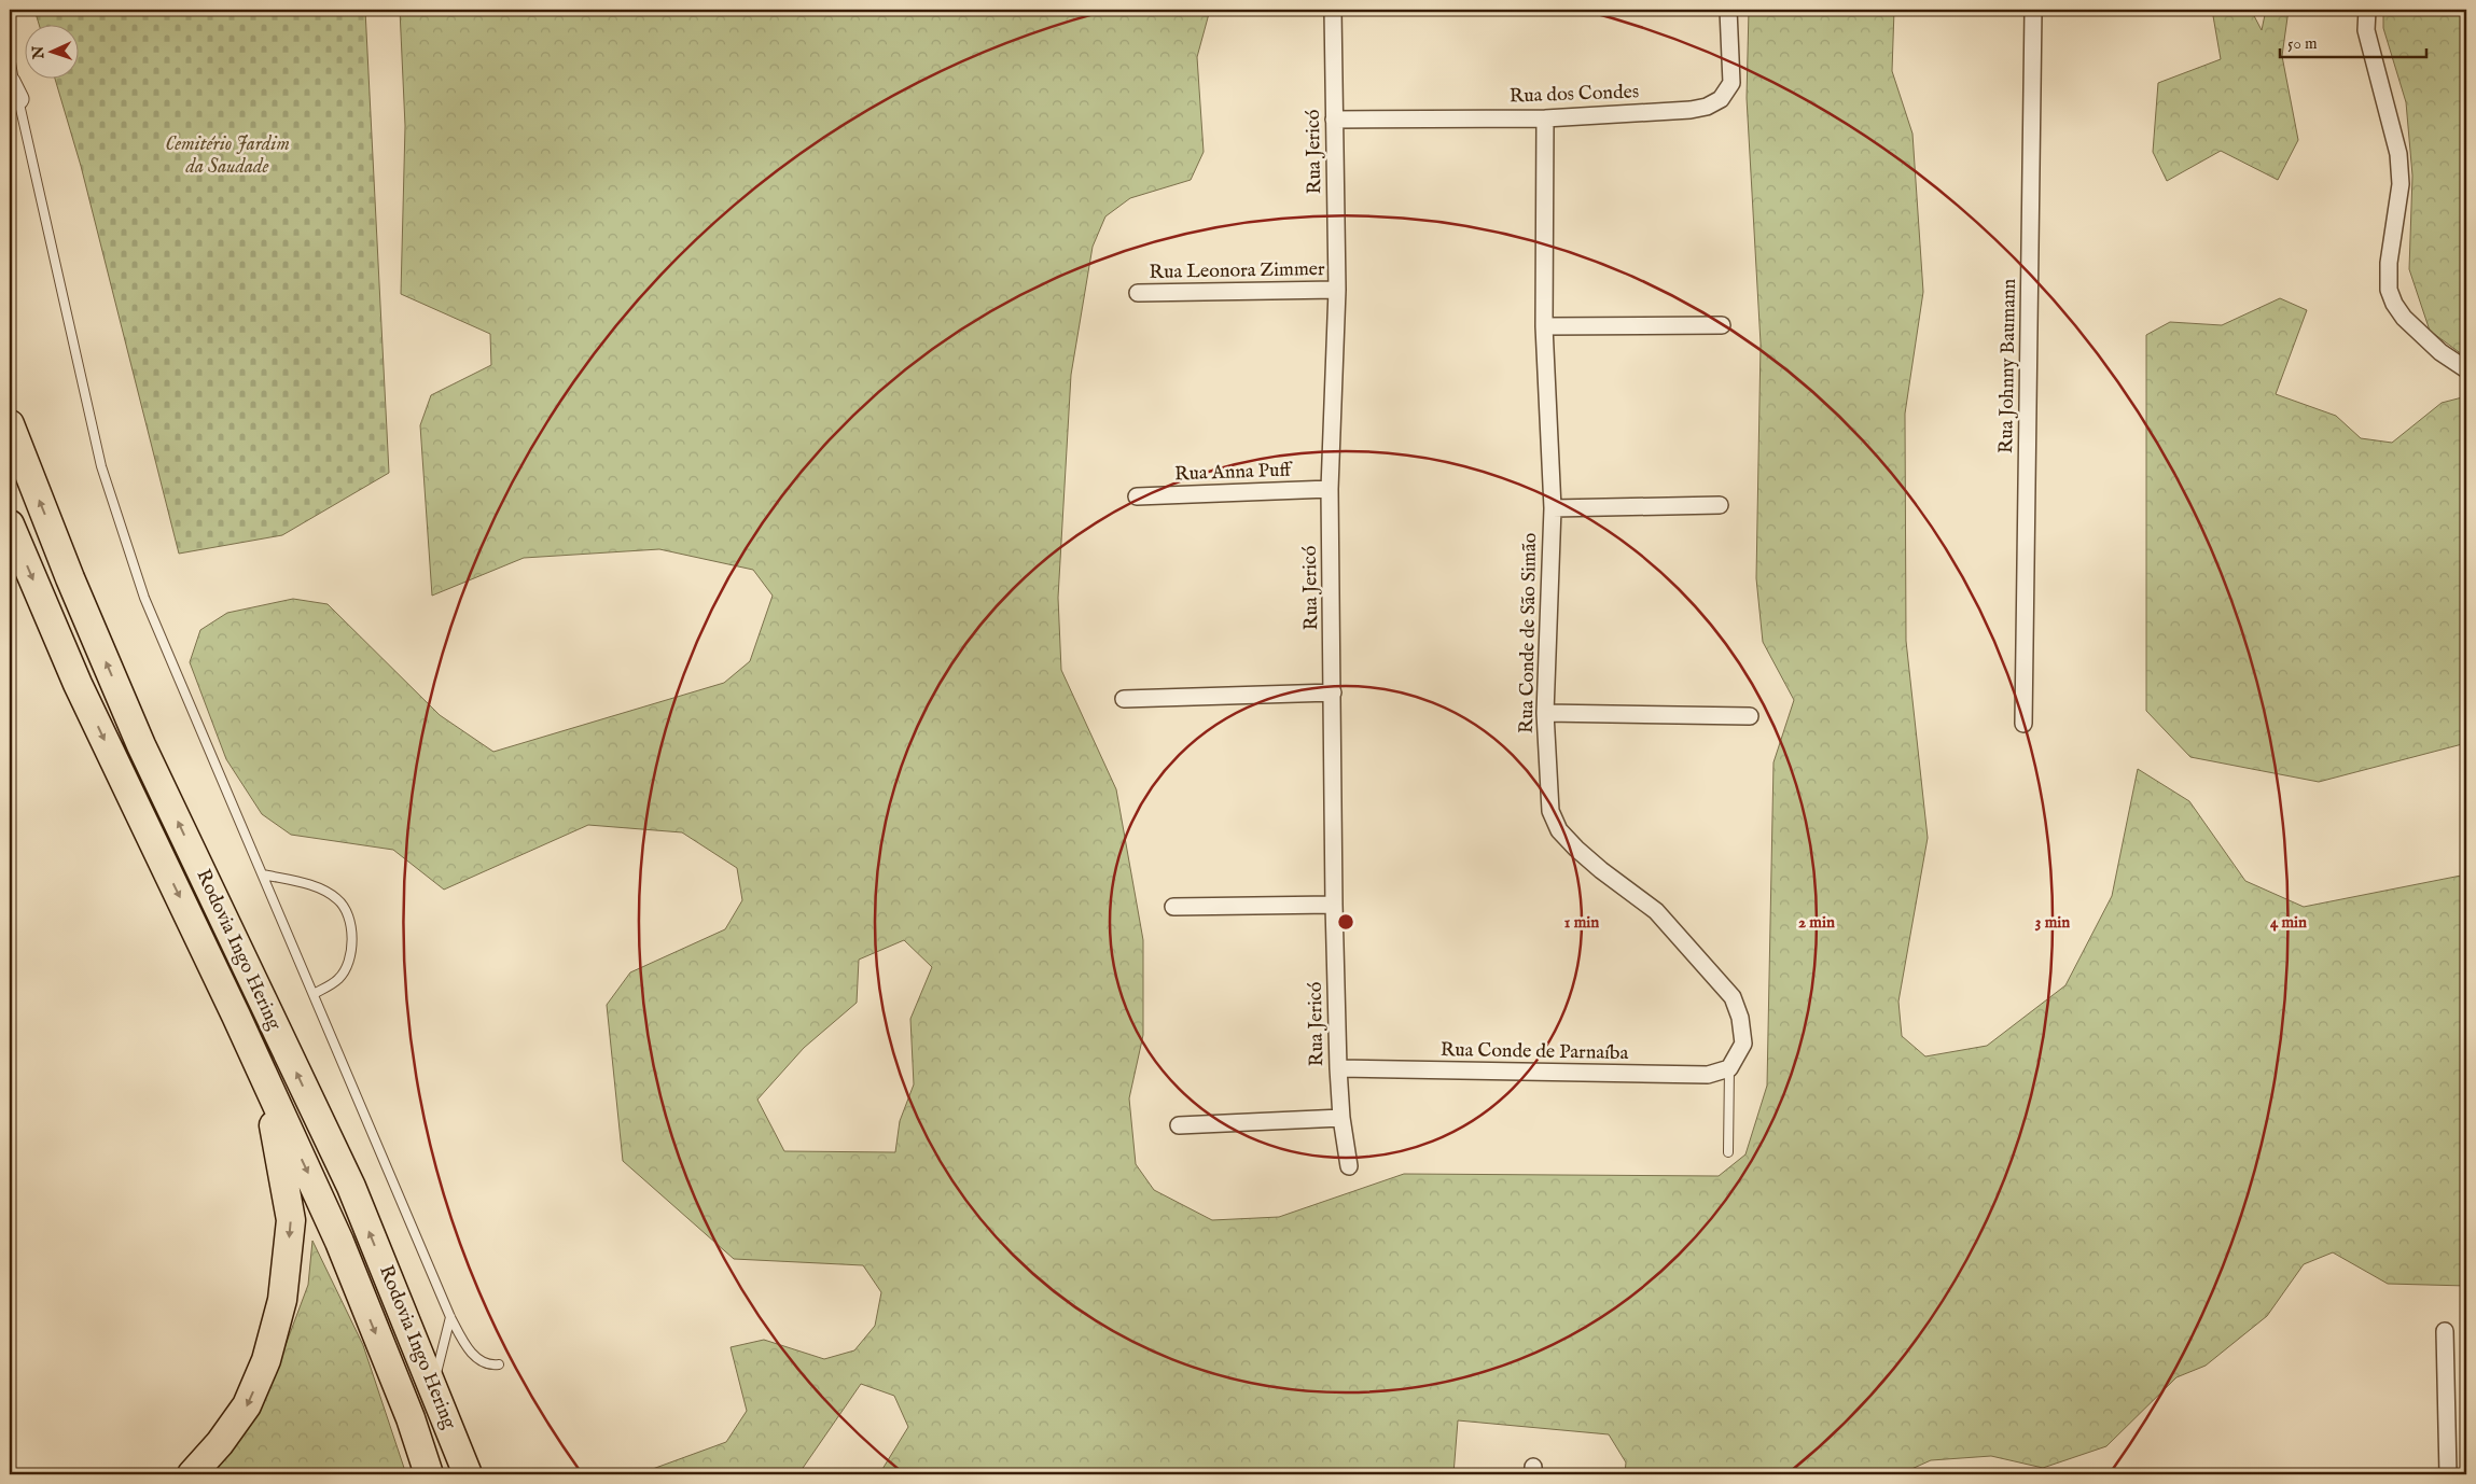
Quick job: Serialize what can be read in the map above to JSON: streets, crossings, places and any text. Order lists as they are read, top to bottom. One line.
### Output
{"streets":{"highway":["Rodovia Ingo Hering"],"street":["Rua dos Condes","Rua Jericó","Rua Leonora Zimmer","Rua Johnny Baumann","Rua Anna Puff","Rua Conde de São Simão","Rua Conde de Parnaíba"]},"crossings":[["Rua dos Condes","Rua Jericó"],["Rua dos Condes","Rua Conde de São Simão"],["Rua Jericó","Rua Leonora Zimmer"],["Rua Jericó","Rua Anna Puff"],["Rua Jericó","Rua Conde de Parnaíba"],["Rua Conde de São Simão","Rua Conde de Parnaíba"]],"parks":["Cemitério Jardim da Saudade"],"scale_bar":"50 m","north":"left","rings":["1 min","2 min","3 min","4 min"]}
